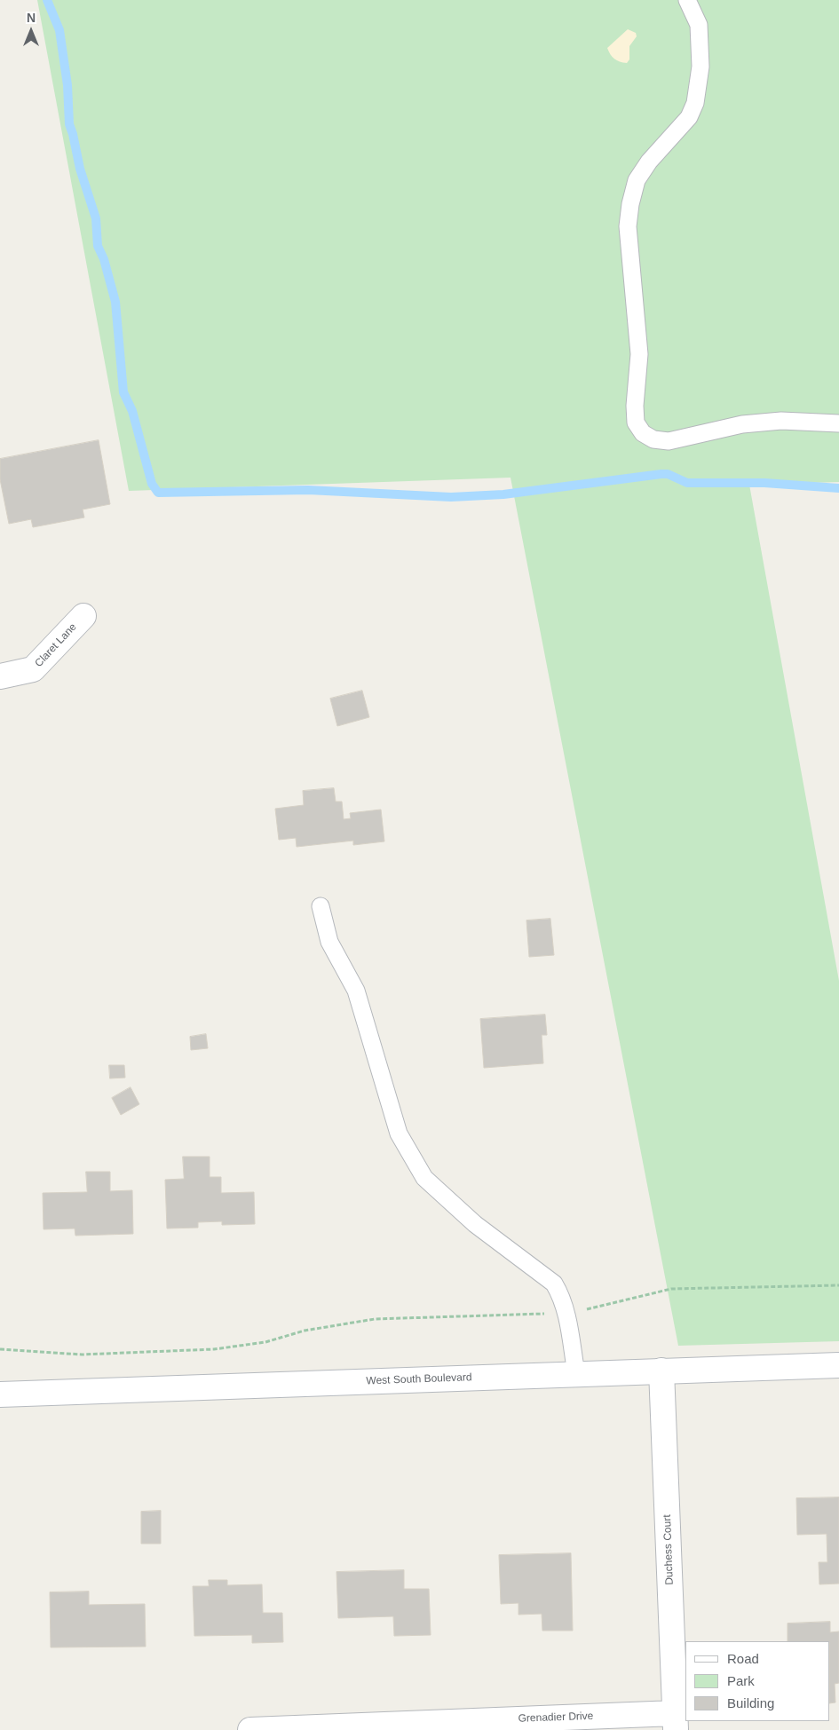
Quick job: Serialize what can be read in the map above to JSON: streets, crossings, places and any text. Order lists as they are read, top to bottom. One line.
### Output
{"streets":{"street":["Claret Lane","West South Boulevard","Duchess Court","Grenadier Drive"]},"crossings":[["West South Boulevard","Duchess Court"],["Duchess Court","Grenadier Drive"]],"legend":["Road","Park","Building"],"north":"top"}
